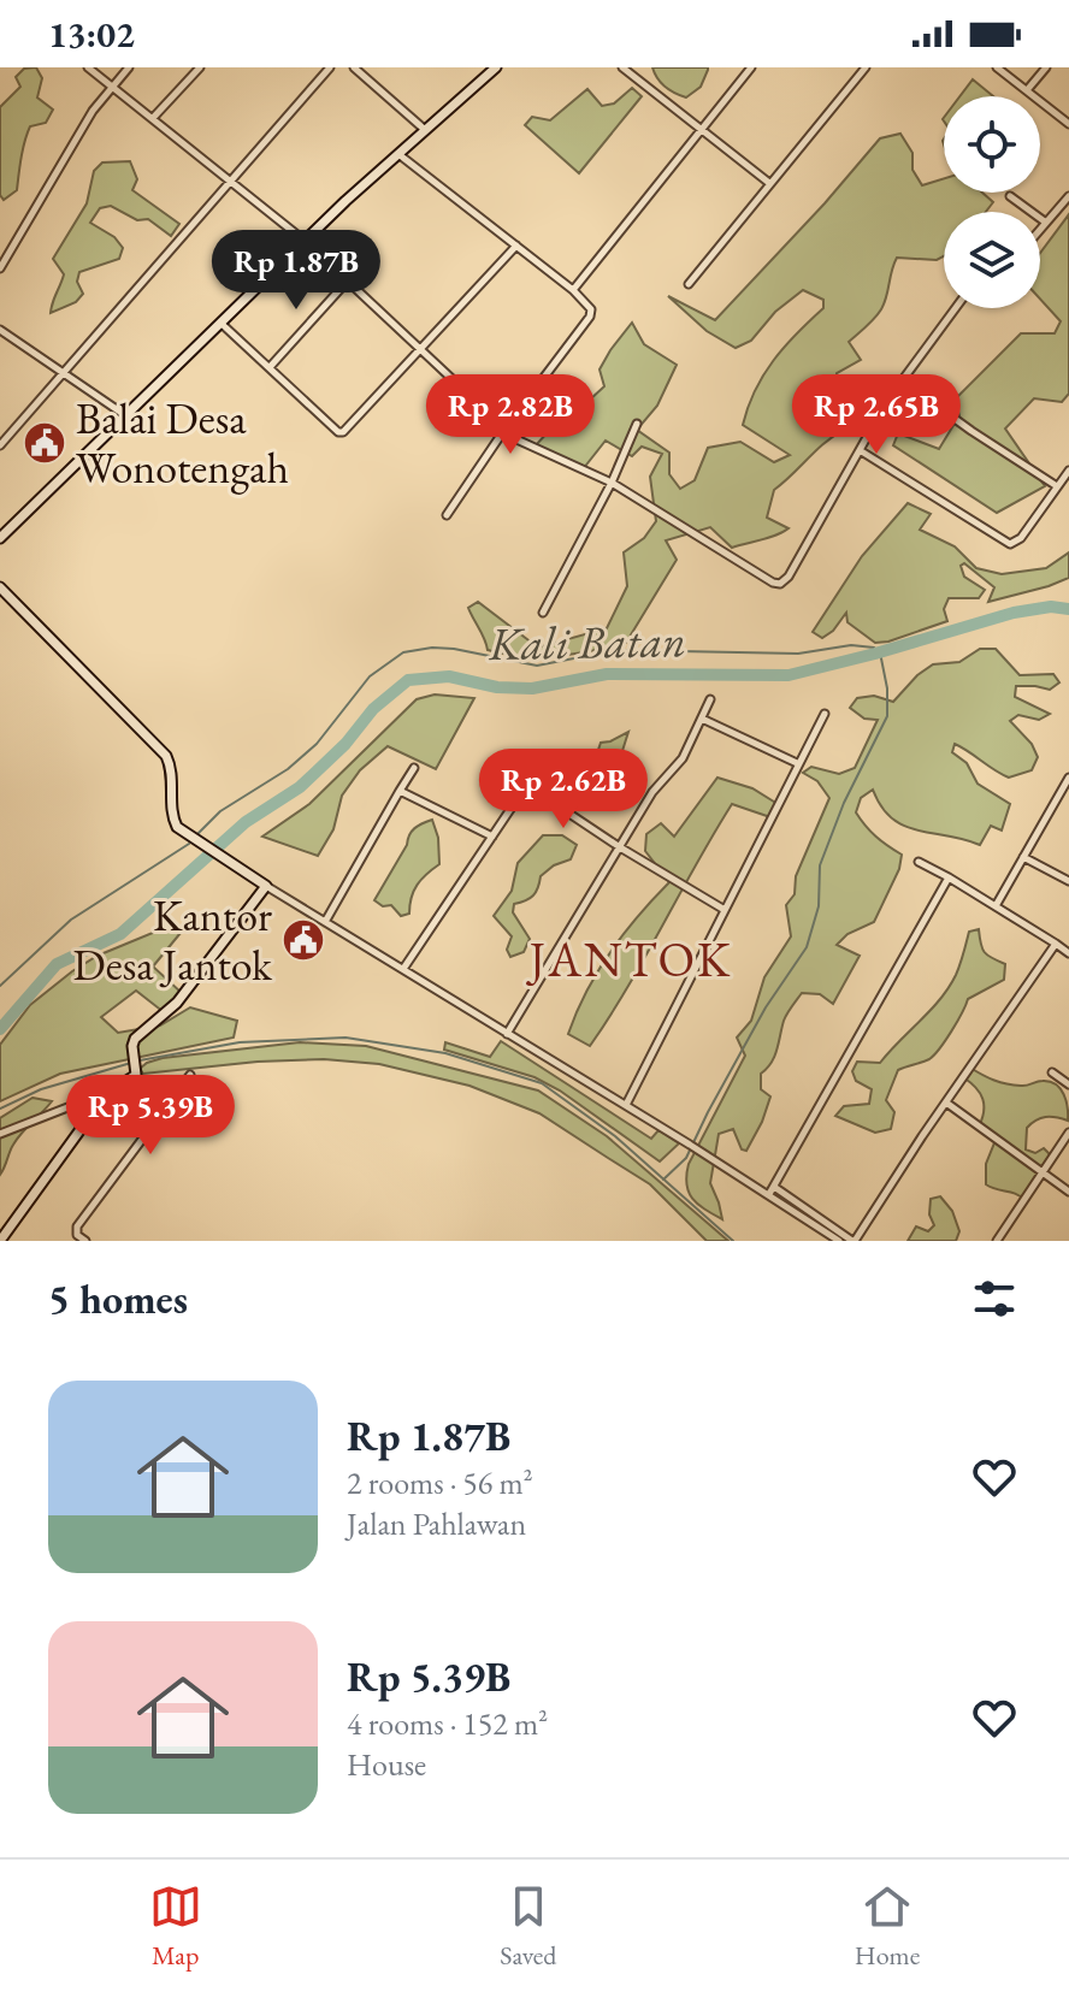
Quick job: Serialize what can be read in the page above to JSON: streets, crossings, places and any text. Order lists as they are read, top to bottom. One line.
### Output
{"districts":["JANTOK"],"water":["Kali Batan"],"places":{"public building":["Balai Desa Wonotengah","Kantor Desa Jantok"]},"page":{"status":"13:02","price":["Rp 1.87B","Rp 2.82B","Rp 2.65B","Rp 2.62B","Rp 5.39B"],"heading":"5 homes","list":[{"name":"Rp 1.87B","note":"2 rooms · 56 m² · Jalan Pahlawan"},{"name":"Rp 5.39B","note":"4 rooms · 152 m² · House"}],"tabs":["Map","Saved","Home"]}}
